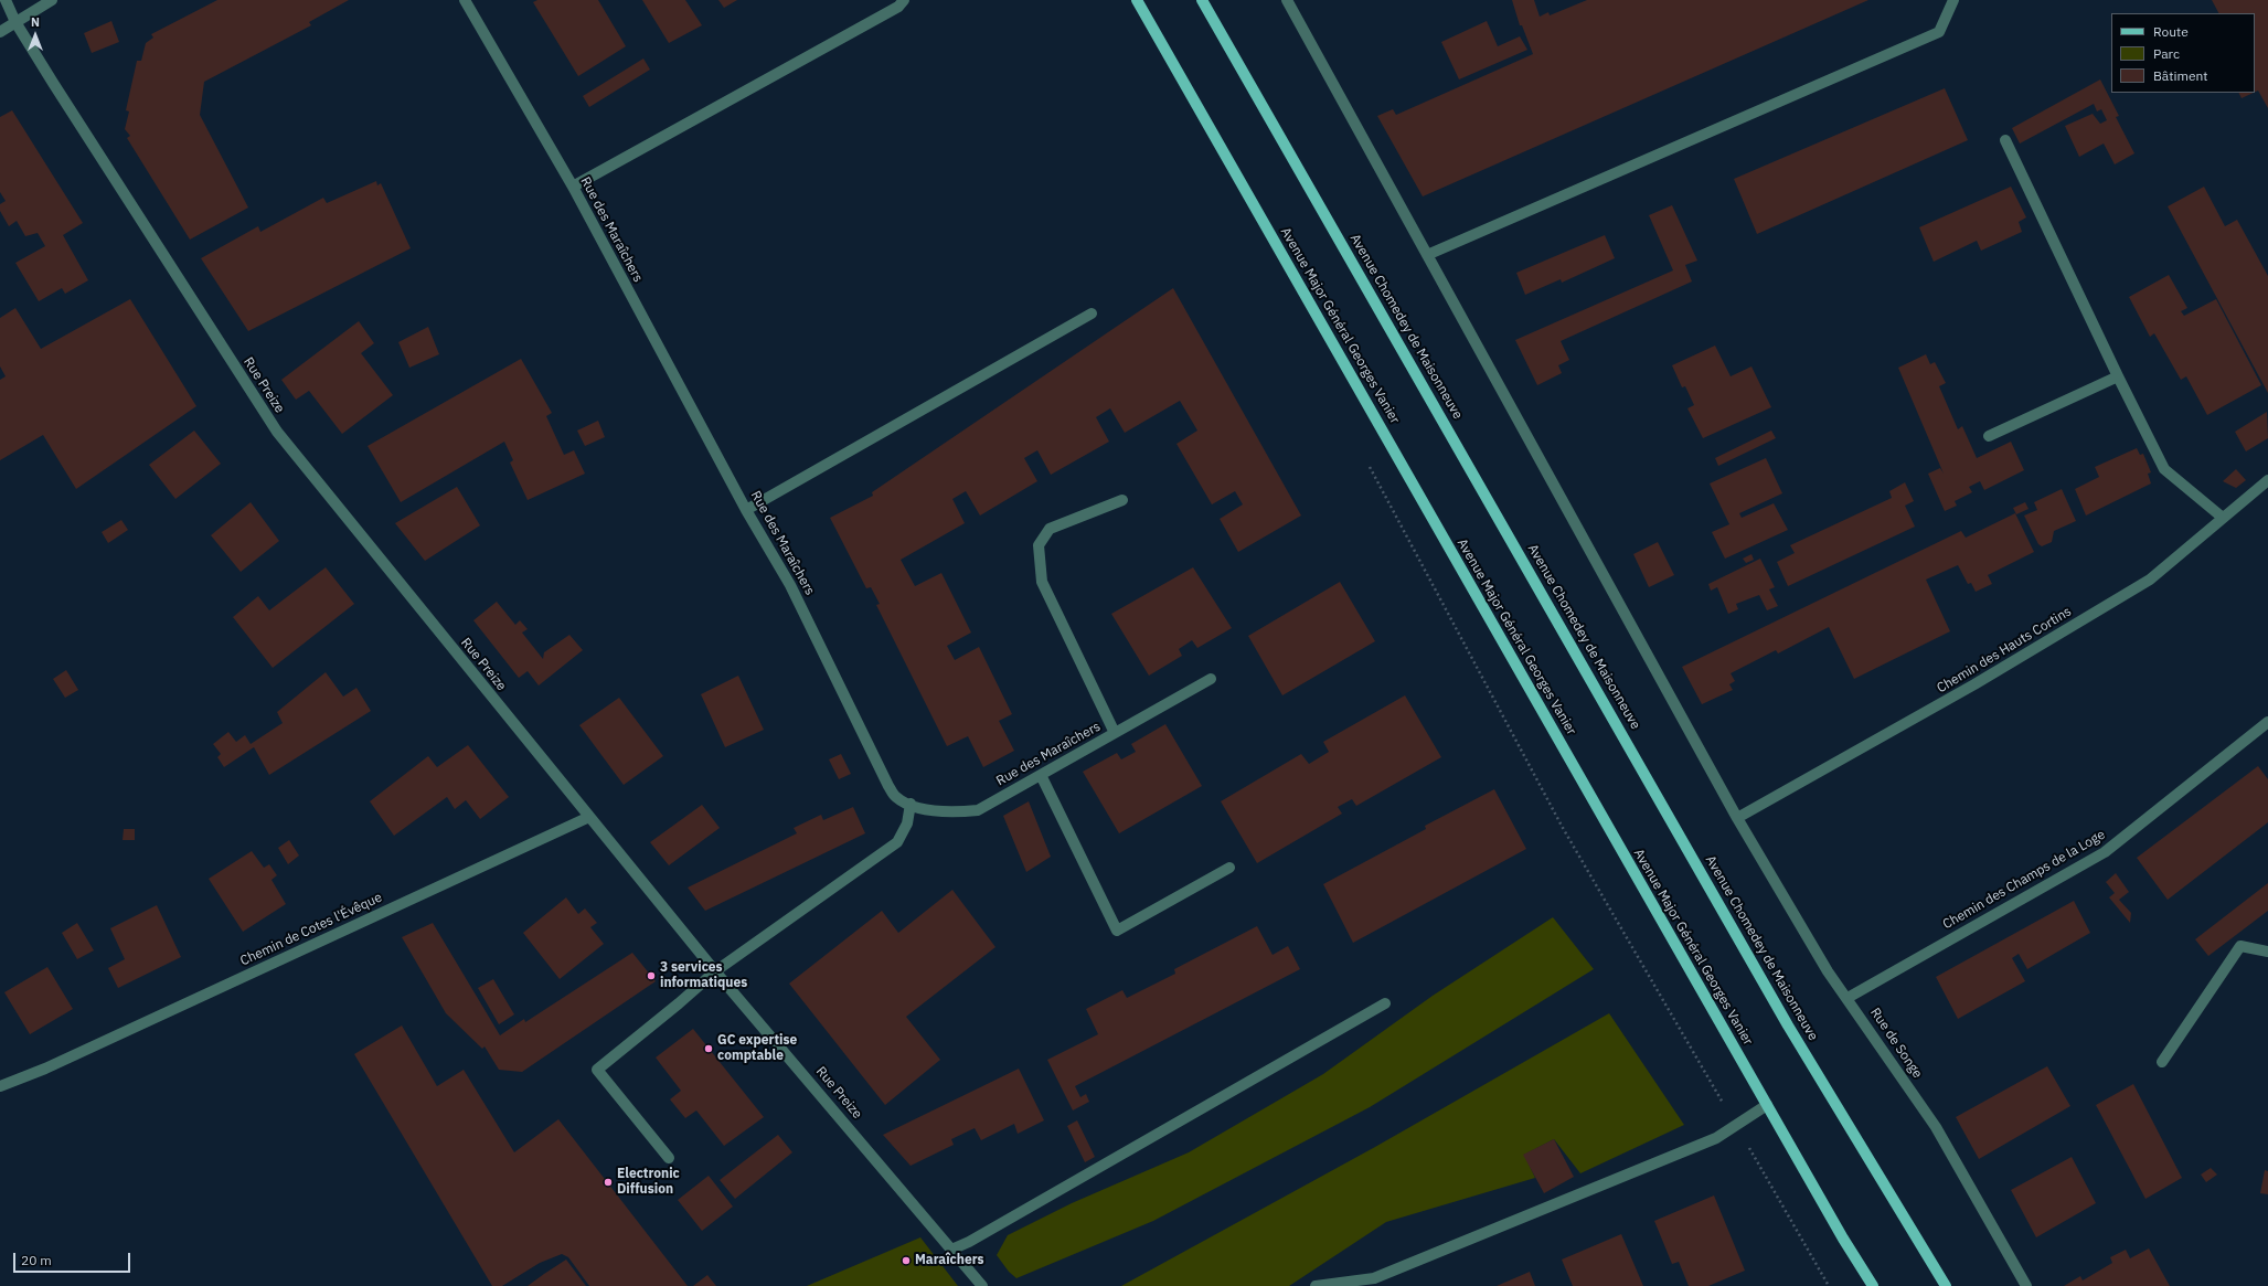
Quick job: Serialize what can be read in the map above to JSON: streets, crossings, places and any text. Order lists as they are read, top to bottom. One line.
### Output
{"streets":{"main road":["Avenue Major Général Georges Vanier","Avenue Chomedey de Maisonneuve"],"street":["Rue des Maraîchers","Rue Preize","Chemin des Hauts Cortins","Chemin des Champs de la Loge","Chemin de Cotes l'Évêque","Rue de Songe"]},"crossings":[["Rue Preize","Chemin de Cotes l'Évêque"],["Chemin des Hauts Cortins","Rue de Songe"],["Chemin des Champs de la Loge","Rue de Songe"]],"places":["3 services informatiques","GC expertise comptable","Electronic Diffusion","Maraîchers"],"legend":["Route","Parc","Bâtiment"],"scale_bar":"20 m","north":"top"}
